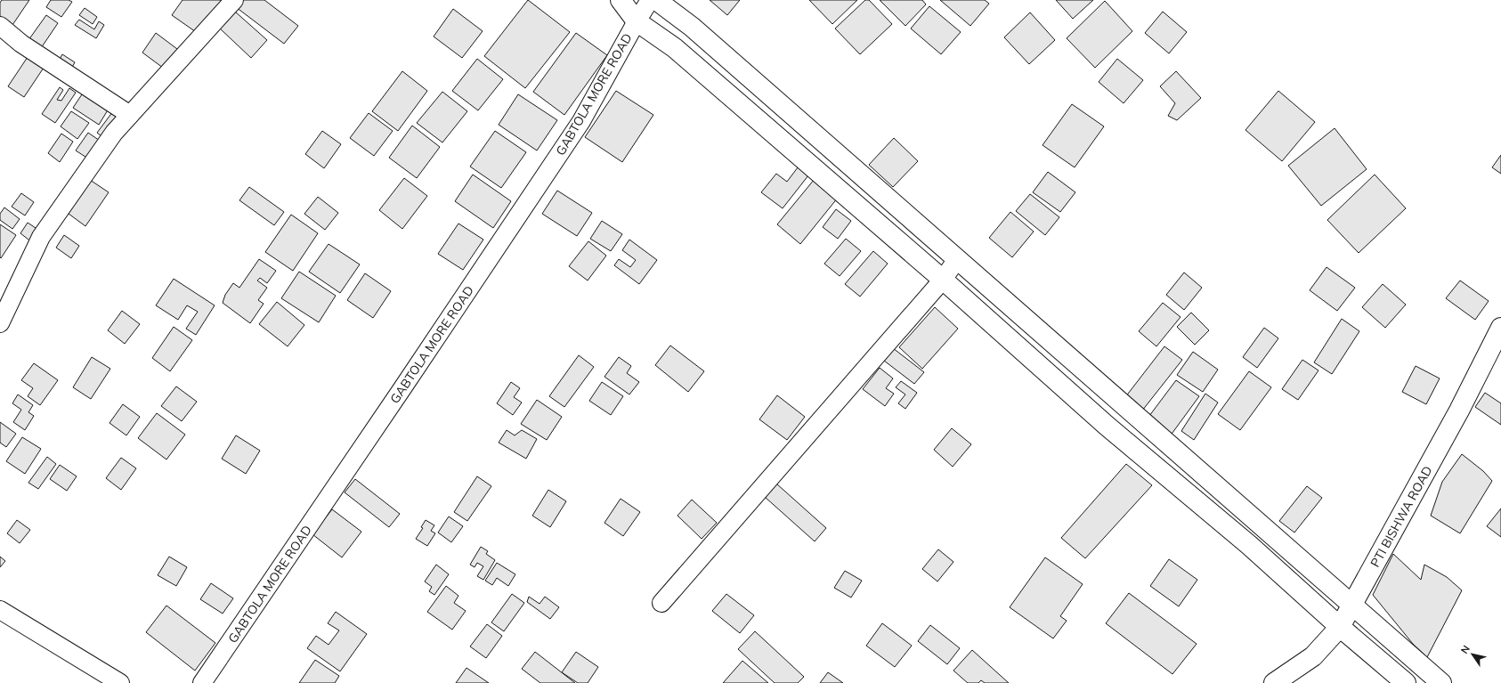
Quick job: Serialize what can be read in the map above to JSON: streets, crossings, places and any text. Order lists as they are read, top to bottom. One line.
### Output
{"streets":{"main road":["PTI BISHWA ROAD"],"street":["GABTOLA MORE ROAD"]},"north":"top left"}
